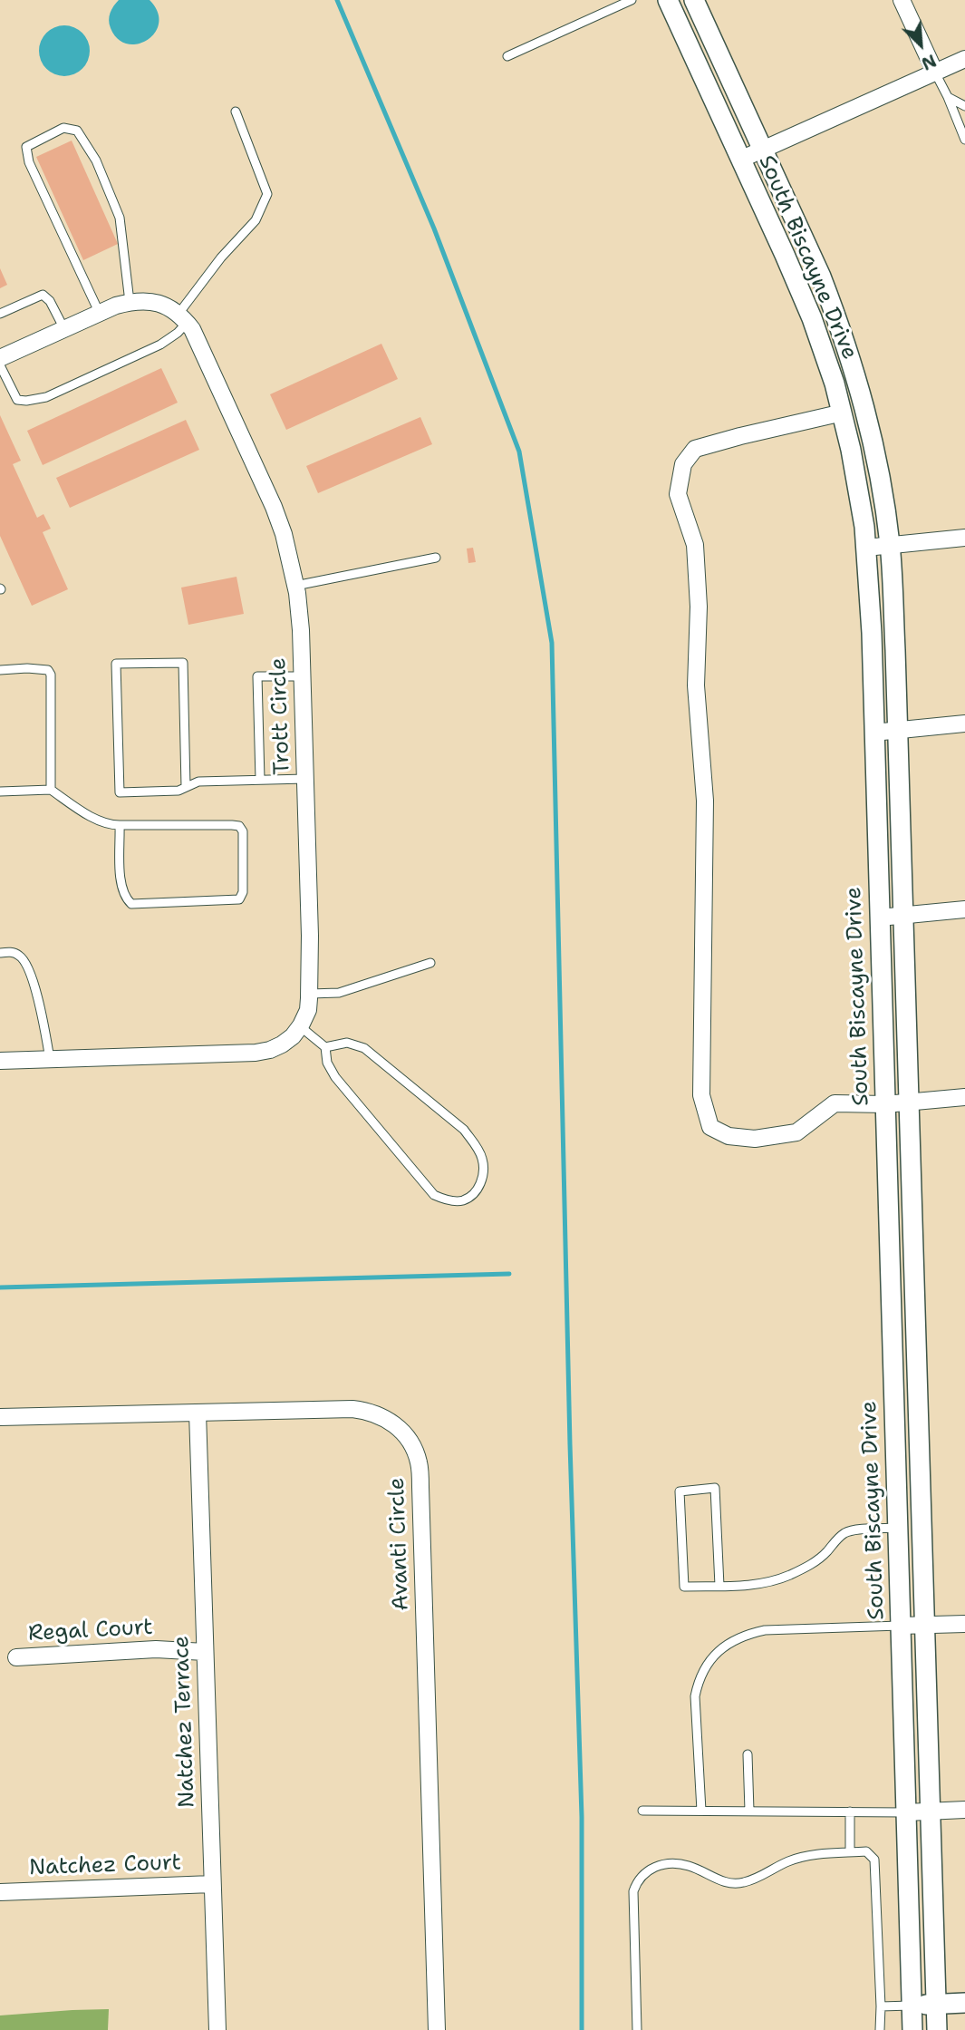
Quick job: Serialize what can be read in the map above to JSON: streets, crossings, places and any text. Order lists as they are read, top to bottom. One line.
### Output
{"streets":{"street":["South Biscayne Drive","Trott Circle","Avanti Circle","Regal Court","Natchez Terrace","Natchez Court"]},"crossings":[["Avanti Circle","Natchez Terrace"],["Regal Court","Natchez Terrace"],["Natchez Terrace","Natchez Court"]],"north":"bottom right"}
